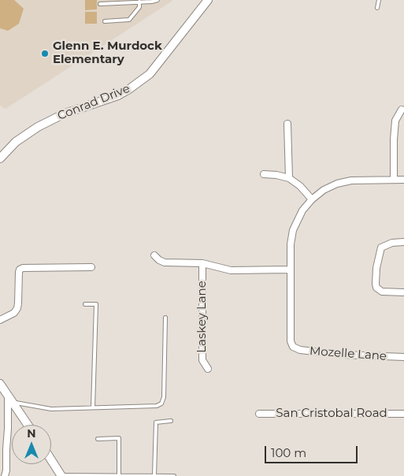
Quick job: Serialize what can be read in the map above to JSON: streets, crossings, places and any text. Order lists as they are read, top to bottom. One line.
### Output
{"streets":{"street":["Conrad Drive","Laskey Lane","Mozelle Lane","San Cristobal Road"]},"places":["Glenn E. Murdock Elementary"],"scale_bar":"100 m","north":"top"}
